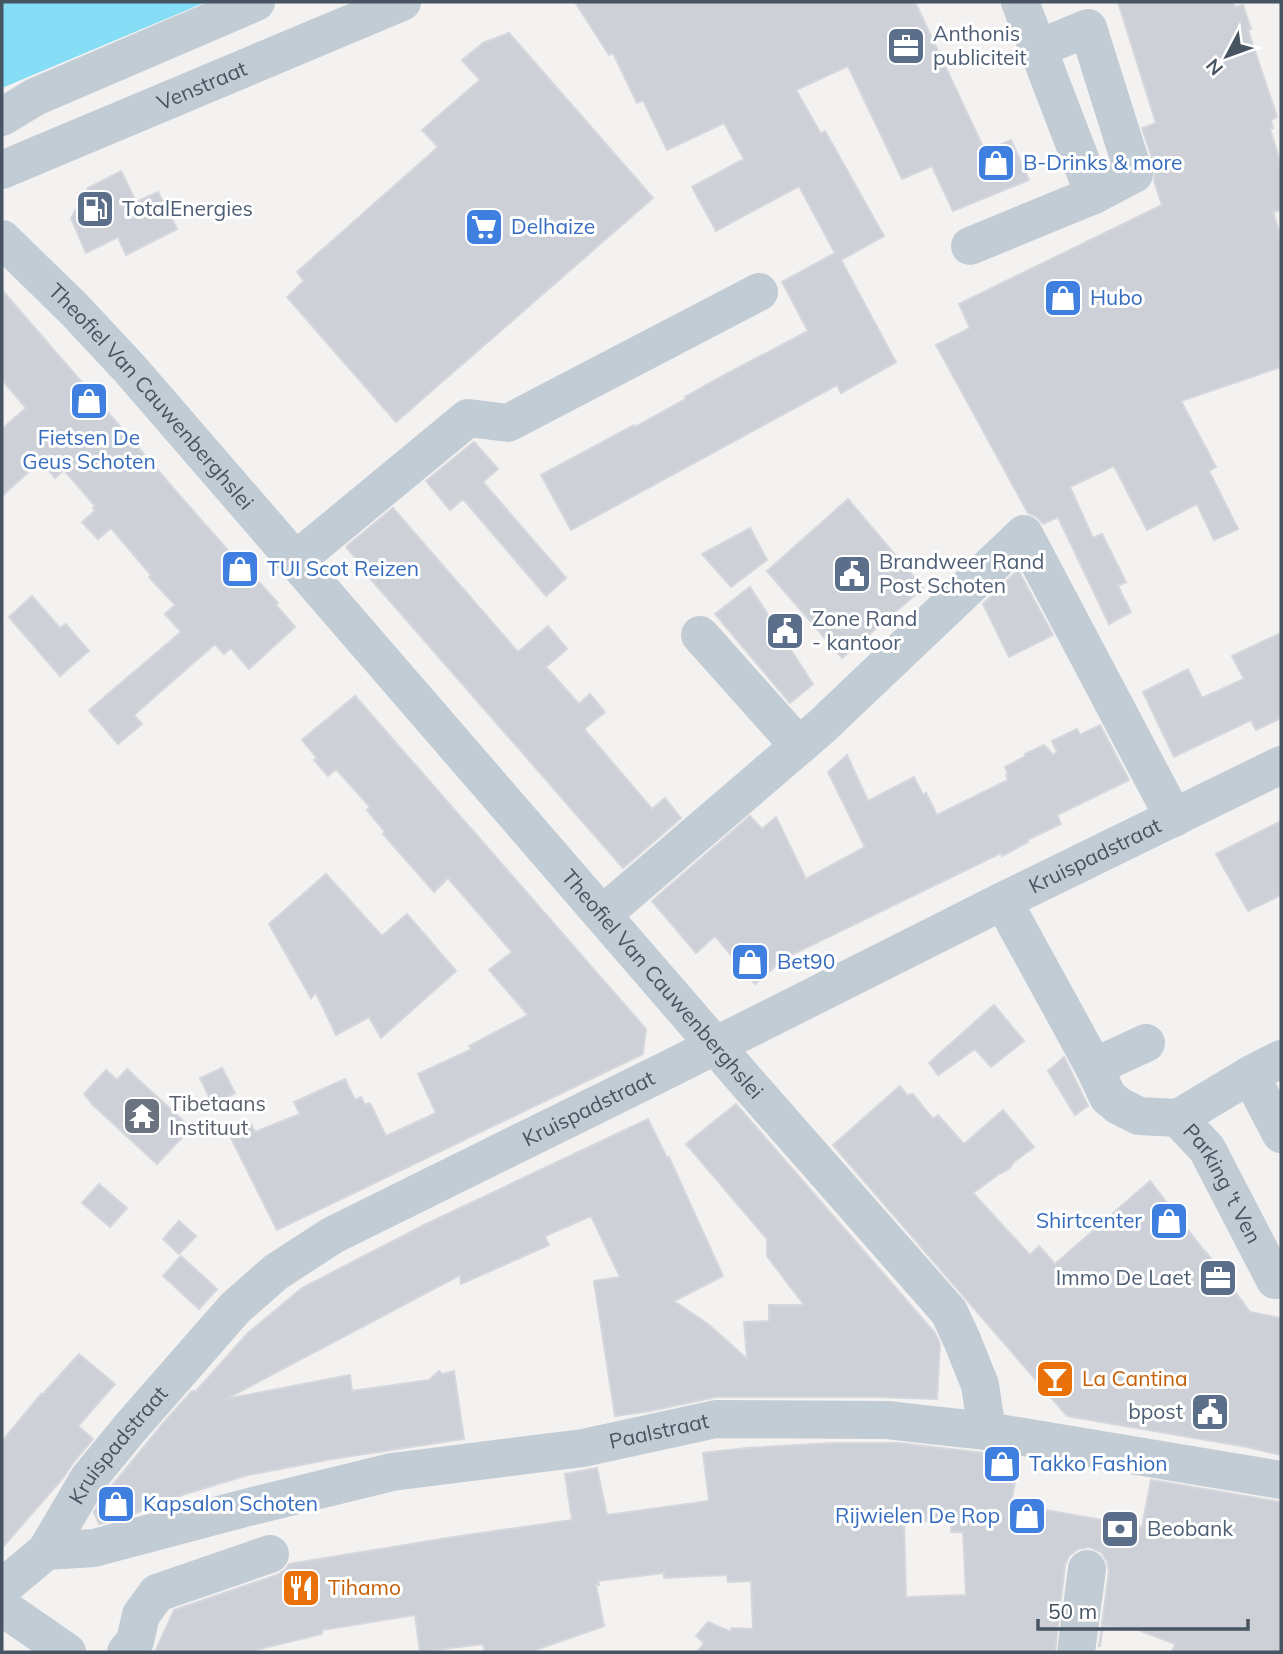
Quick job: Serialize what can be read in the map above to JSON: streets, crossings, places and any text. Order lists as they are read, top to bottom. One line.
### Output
{"streets":{"street":["Venstraat","Theofiel Van Cauwenberghslei","Kruispadstraat","Parking 't Ven","Paalstraat"]},"crossings":[["Theofiel Van Cauwenberghslei","Kruispadstraat"],["Theofiel Van Cauwenberghslei","Paalstraat"],["Kruispadstraat","Paalstraat"]],"places":{"office":["Anthonis publiciteit","Immo De Laet"],"shop":["B-Drinks & more","Hubo","Fietsen De Geus Schoten","TUI Scot Reizen","Bet90","Shirtcenter","Takko Fashion","Kapsalon Schoten","Rijwielen De Rop"],"fuel station":["TotalEnergies"],"supermarket":["Delhaize"],"public building":["Brandweer Rand Post Schoten","Zone Rand - kantoor","bpost"],"temple":["Tibetaans Instituut"],"bar":["La Cantina"],"bank":["Beobank"],"restaurant":["Tihamo"]},"scale_bar":"50 m","north":"bottom left"}
